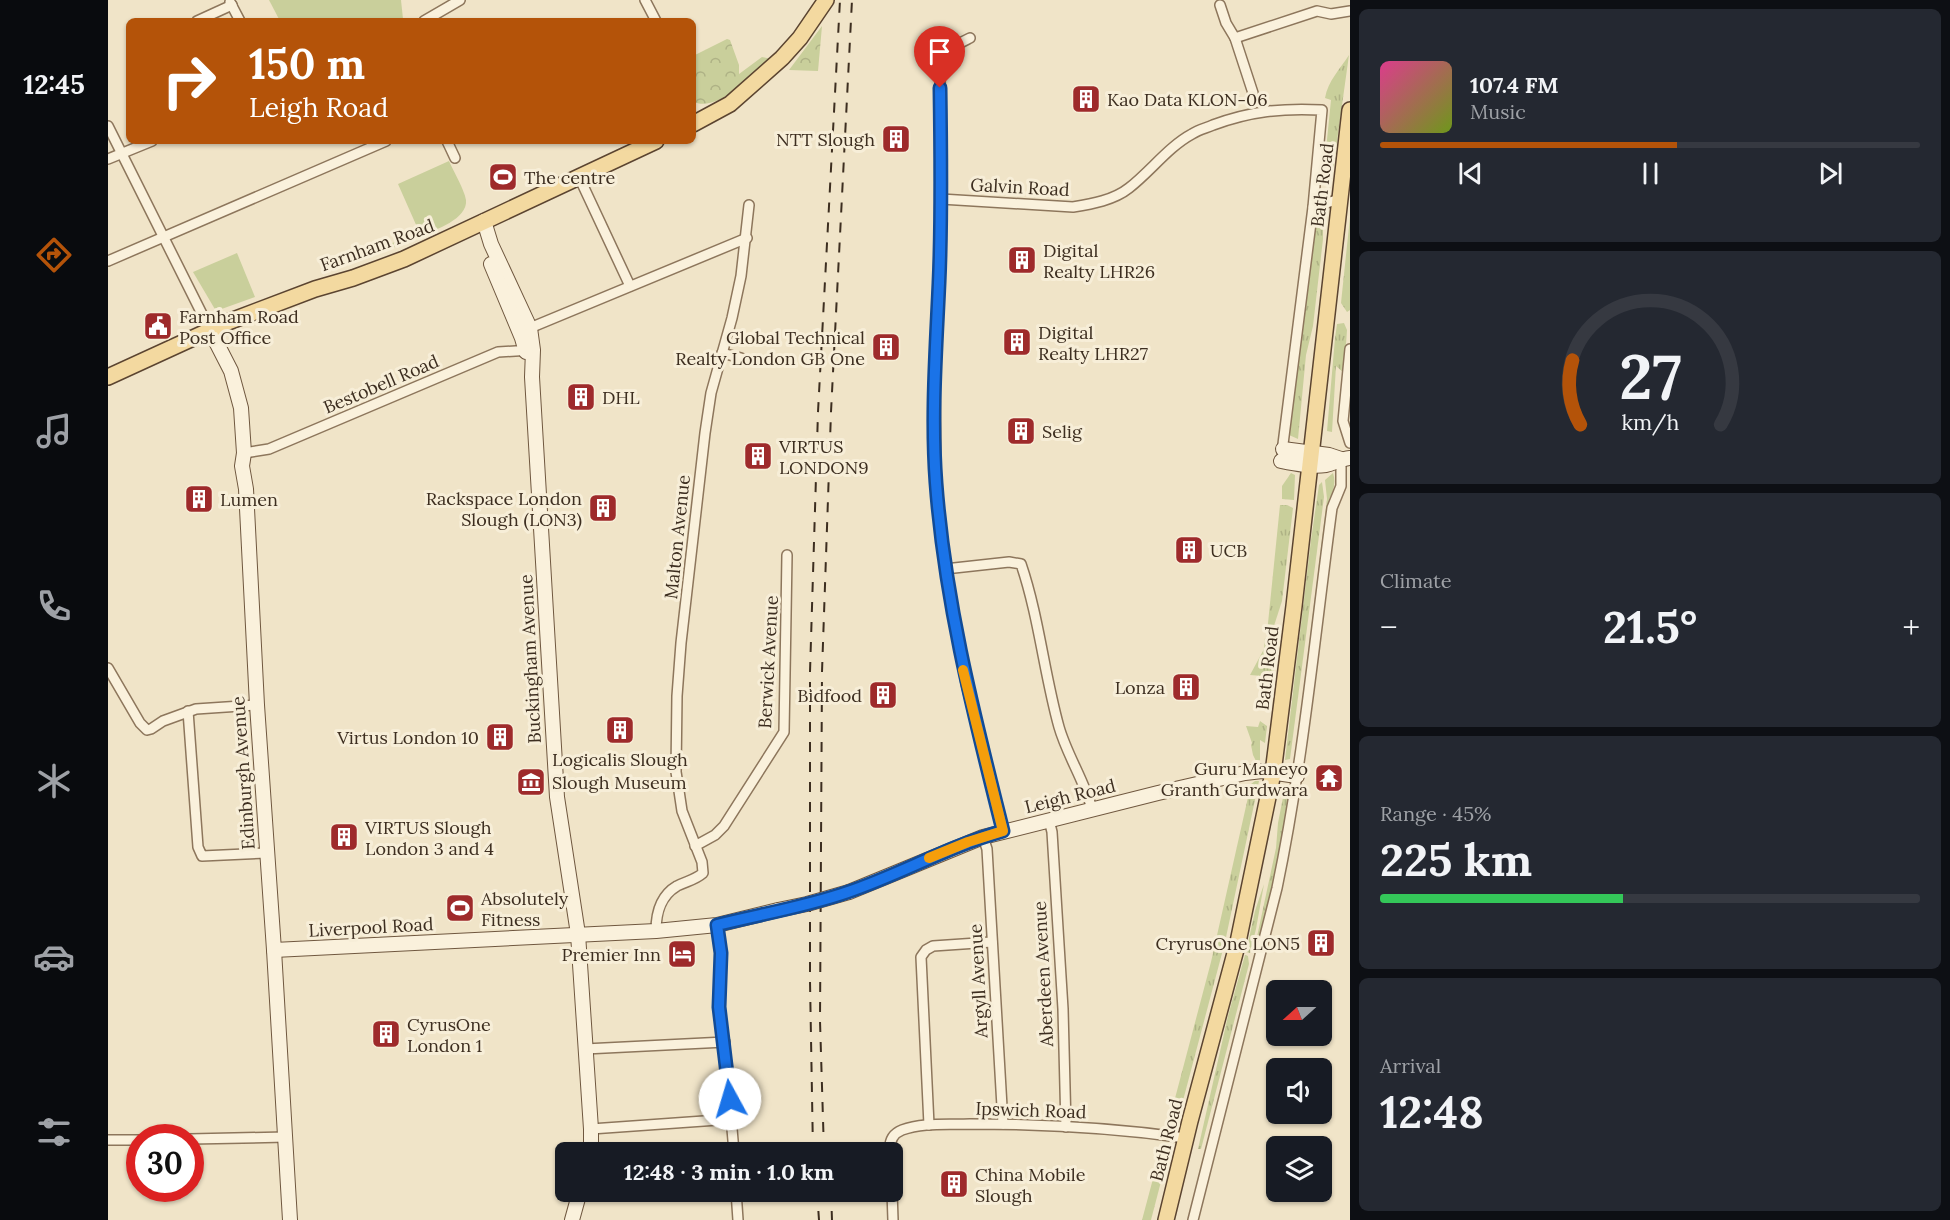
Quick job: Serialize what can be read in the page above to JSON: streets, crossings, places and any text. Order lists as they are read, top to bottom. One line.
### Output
{"streets":{"main road":["Bath Road","Farnham Road"],"street":["Galvin Road","Bestobell Road","Malton Avenue","Buckingham Avenue","Berwick Avenue","Edinburgh Avenue","Leigh Road","Liverpool Road","Aberdeen Avenue","Argyll Avenue","Ipswich Road"]},"crossings":[["Bath Road","Leigh Road"],["Bath Road","Ipswich Road"],["Farnham Road","Buckingham Avenue"],["Farnham Road","Edinburgh Avenue"],["Bestobell Road","Buckingham Avenue"],["Bestobell Road","Edinburgh Avenue"],["Malton Avenue","Berwick Avenue"],["Malton Avenue","Leigh Road"],["Buckingham Avenue","Leigh Road"],["Buckingham Avenue","Liverpool Road"],["Edinburgh Avenue","Liverpool Road"],["Leigh Road","Liverpool Road"],["Leigh Road","Aberdeen Avenue"],["Leigh Road","Argyll Avenue"],["Aberdeen Avenue","Ipswich Road"],["Argyll Avenue","Ipswich Road"]],"places":{"building":["Kao Data KLON-06","NTT Slough","Digital Realty LHR26","Digital Realty LHR27","Global Technical Realty London GB One","DHL","Selig","VIRTUS LONDON9","Lumen","Rackspace London Slough (LON3)","UCB","Lonza","Bidfood","Logicalis Slough","Virtus London 10","VIRTUS Slough London 3 and 4","CryrusOne LON5","CyrusOne London 1","China Mobile Slough"],"sports":["The centre","Absolutely Fitness"],"public building":["Farnham Road Post Office"],"temple":["Guru Maneyo Granth Gurdwara"],"museum":["Slough Museum"],"hotel":["Premier Inn"]},"north":"left","page":{"tabs":"12:45","turn":["150 m","Leigh Road"],"song":["107.4 FM","Music"],"tile":["Climate",["Range · 45%","225 km"],["Arrival","12:48"]],"heat":["−","21.5°","+"],"limit":"30","trip":"12:48 · 3 min · 1.0 km","gauge":["27","km/h"]}}
